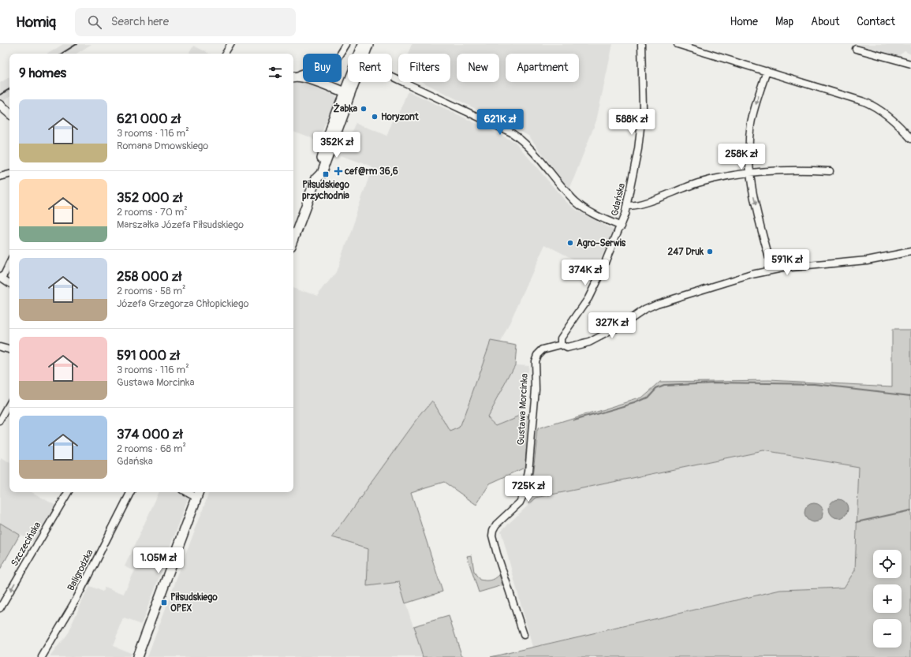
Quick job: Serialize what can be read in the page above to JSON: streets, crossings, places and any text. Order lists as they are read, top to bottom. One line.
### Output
{"streets":{"street":["Gdańska","Gustawa Morcinka","Szczecińska","Baligrodzka"]},"crossings":[["Gdańska","Gustawa Morcinka"]],"one_way":["Szczecińska"],"places":{"other":["Żabka","Horyzont","Agro-Serwis","247 Druk"],"health":["cef@rm 36,6"],"transit":["Piłsudskiego przychodnia","Piłsudskiego OPEX"]},"page":{"header":"Homiq","search":"Search here","nav":["Home","Map","About","Contact"],"chip":["Buy","Rent","Filters","New","Apartment"],"heading":"9 homes","list":[{"name":"621 000 zł","note":"3 rooms · 116 m² · Romana Dmowskiego"},{"name":"352 000 zł","note":"2 rooms · 70 m² · Marszałka Józefa Piłsudskiego"},{"name":"258 000 zł","note":"2 rooms · 58 m² · Józefa Grzegorza Chłopickiego"},{"name":"591 000 zł","note":"3 rooms · 116 m² · Gustawa Morcinka"},{"name":"374 000 zł","note":"2 rooms · 68 m² · Gdańska"}],"price":["621K zł","588K zł","352K zł","258K zł","591K zł","374K zł","327K zł","725K zł","1.05M zł"],"map_buttons":["+","−"]}}
